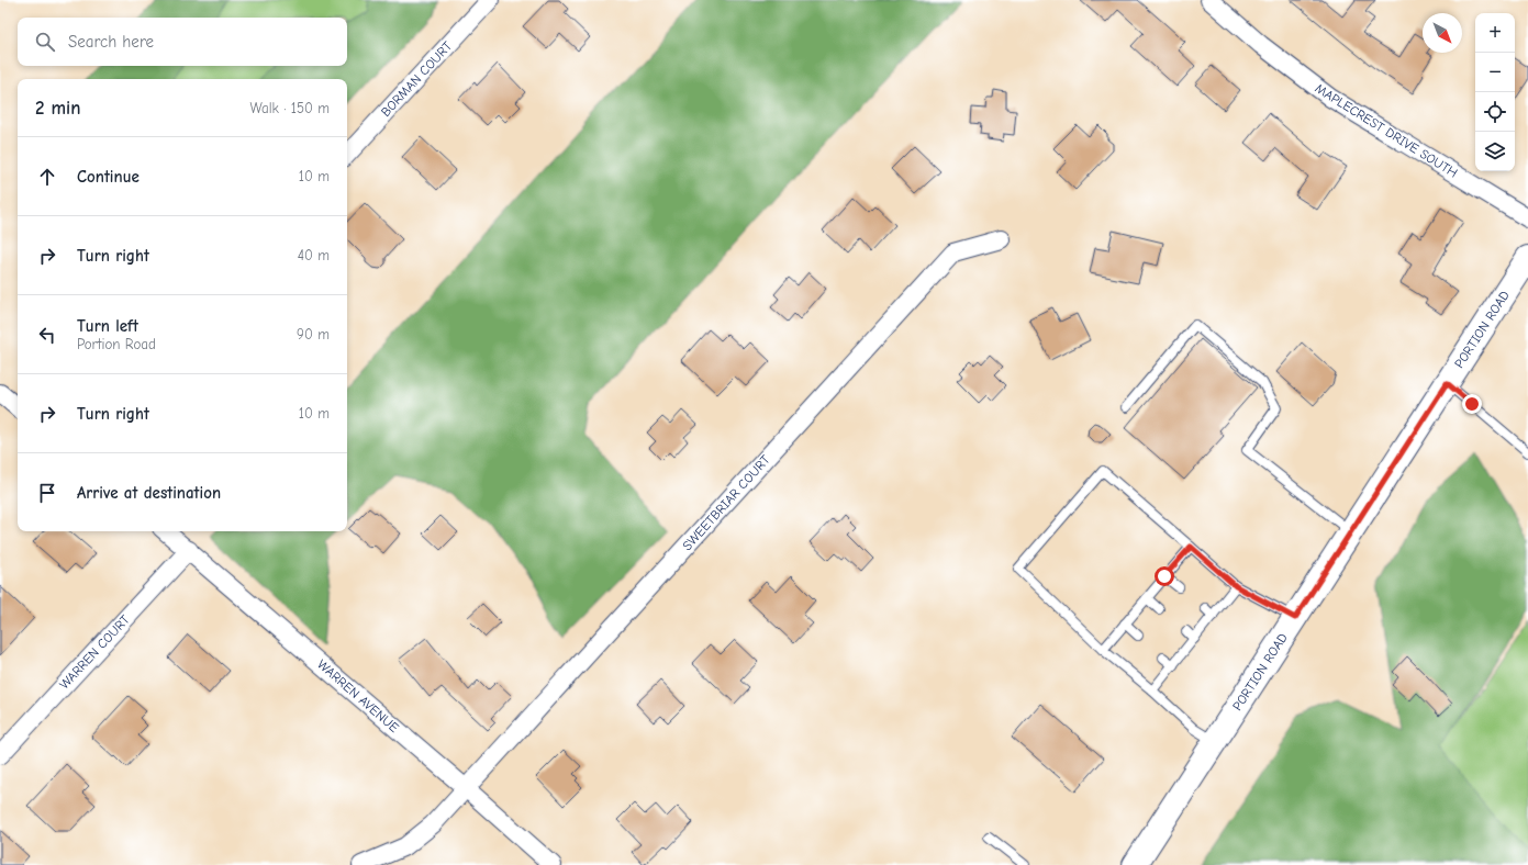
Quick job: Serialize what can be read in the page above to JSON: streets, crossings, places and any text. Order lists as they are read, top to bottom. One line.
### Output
{"streets":{"main road":["PORTION ROAD"],"street":["BORMAN COURT","MAPLECREST DRIVE SOUTH","SWEETBRIAR COURT","WARREN COURT","WARREN AVENUE"]},"crossings":[["SWEETBRIAR COURT","WARREN AVENUE"],["WARREN COURT","WARREN AVENUE"]],"north":"bottom right","page":{"map_buttons":["+","−"],"search":"Search here","heading":["2 min","Walk · 150 m"],"list":[["Continue","10 m"],["Turn right","40 m"],["Turn left","Portion Road","90 m"],["Turn right","10 m"],"Arrive at destination"]}}
